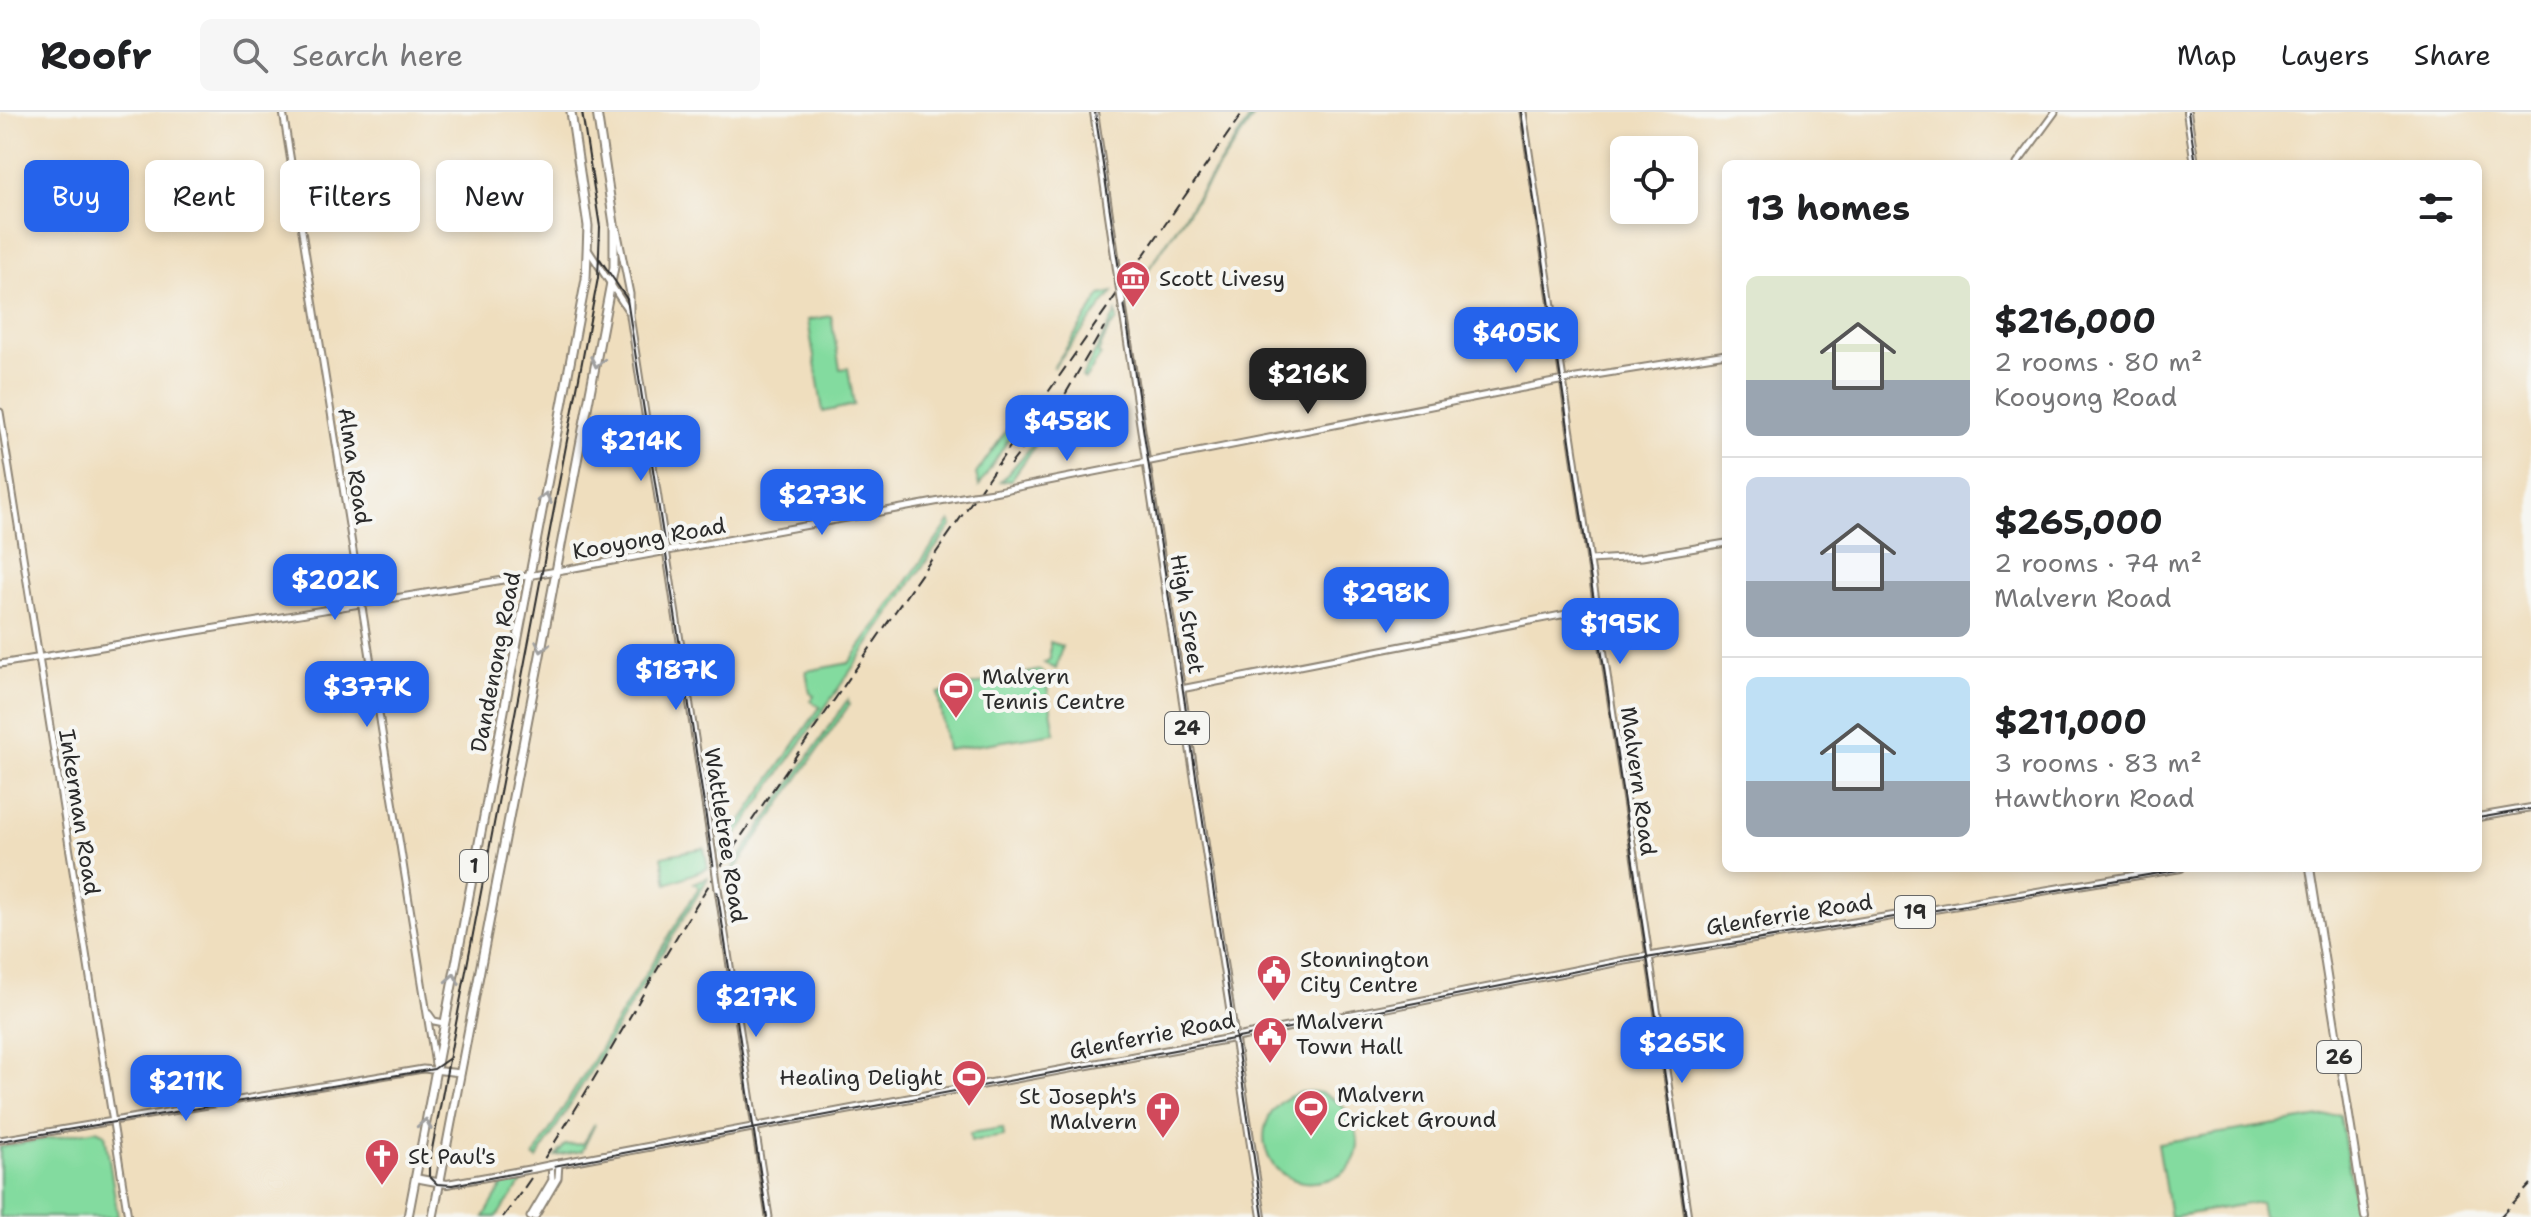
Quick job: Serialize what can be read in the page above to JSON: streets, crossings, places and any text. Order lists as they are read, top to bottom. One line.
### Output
{"streets":{"highway":["Dandenong Road","1"],"main road":["High Street","24","19","Glenferrie Road","26"],"street":["Alma Road","Kooyong Road","Malvern Road","Inkerman Road","Wattletree Road"]},"crossings":[["Alma Road","Kooyong Road"],["Alma Road","Dandenong Road"],["Kooyong Road","High Street"],["Kooyong Road","Dandenong Road"],["Kooyong Road","Malvern Road"],["Kooyong Road","Inkerman Road"],["Kooyong Road","Wattletree Road"],["High Street","Glenferrie Road"],["Dandenong Road","Wattletree Road"],["Dandenong Road","Glenferrie Road"],["Malvern Road","Glenferrie Road"],["Wattletree Road","Glenferrie Road"]],"places":{"museum":["Scott Livesy"],"sports":["Malvern Tennis Centre","Healing Delight","Malvern Cricket Ground"],"public building":["Stonnington City Centre","Malvern Town Hall"],"church":["St Joseph's Malvern","St Paul's"]},"page":{"header":"Roofr","search":"Search here","nav":["Map","Layers","Share"],"chip":["Buy","Rent","Filters","New"],"heading":"13 homes","list":[{"name":"$216,000","note":"2 rooms · 80 m² · Kooyong Road"},{"name":"$265,000","note":"2 rooms · 74 m² · Malvern Road"},{"name":"$211,000","note":"3 rooms · 83 m² · Hawthorn Road"}],"price":["$405K","$216K","$458K","$214K","$273K","$202K","$298K","$195K","$187K","$377K","$217K","$265K","$211K"]}}
